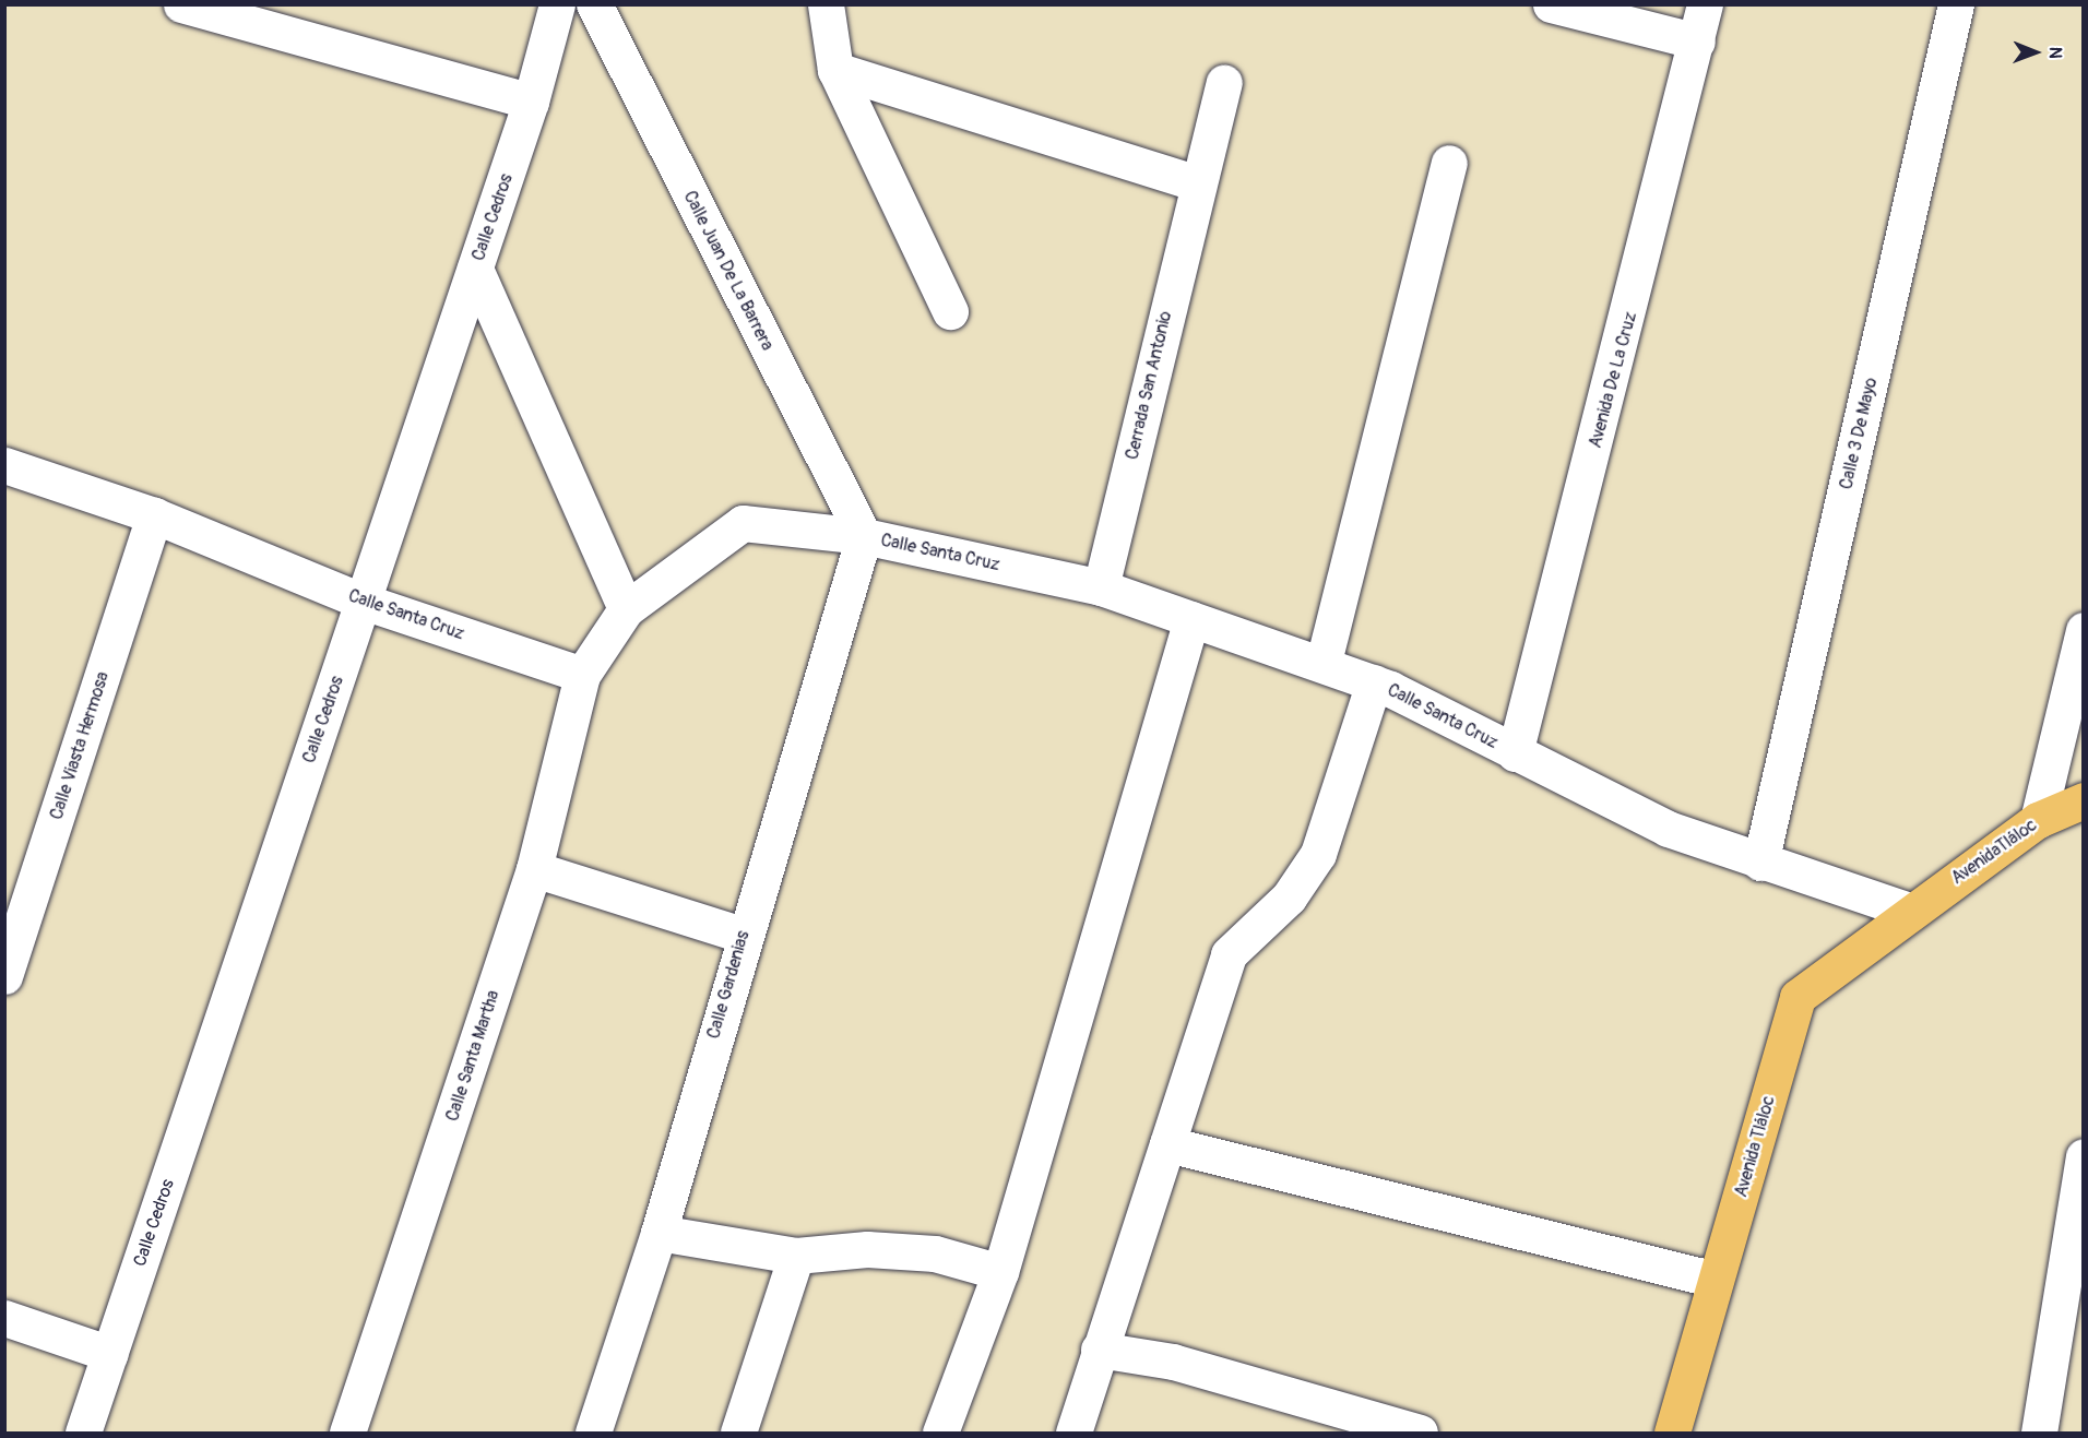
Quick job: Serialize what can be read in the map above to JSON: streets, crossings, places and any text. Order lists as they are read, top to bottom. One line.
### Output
{"streets":{"main road":["AvenidaTláloc","Avenida Tláloc"],"street":["Calle Cedros","Calle Juan De La Barrera","Avenida De La Cruz","Cerrada San Antonio","Calle 3 De Mayo","Calle Santa Cruz","Calle Viasta Hermosa","Calle Gardenias","Calle Santa Martha"]},"crossings":[["Calle Cedros","Calle Santa Cruz"],["Calle Juan De La Barrera","Calle Santa Cruz"],["Calle Juan De La Barrera","Calle Gardenias"],["Avenida De La Cruz","Calle Santa Cruz"],["Cerrada San Antonio","Calle Santa Cruz"],["Calle 3 De Mayo","Calle Santa Cruz"],["Calle Santa Cruz","Calle Viasta Hermosa"],["Calle Santa Cruz","AvenidaTláloc"],["Calle Santa Cruz","Calle Gardenias"],["Calle Santa Cruz","Calle Santa Martha"],["Calle Santa Cruz","Avenida Tláloc"],["AvenidaTláloc","Avenida Tláloc"]],"north":"right"}
